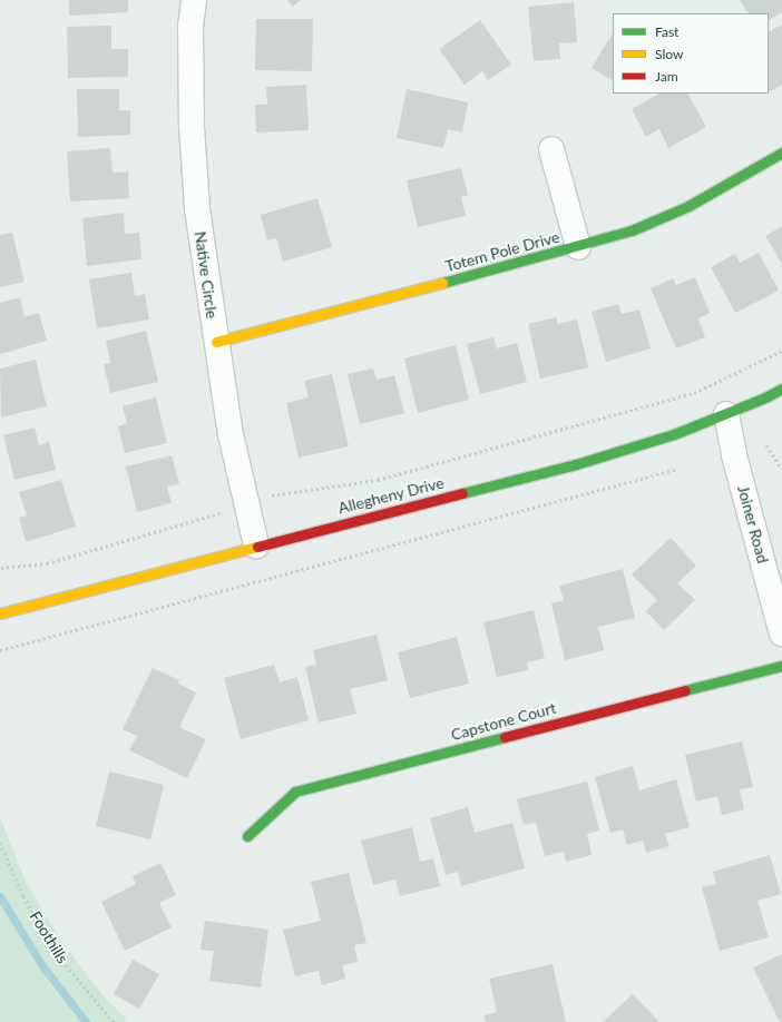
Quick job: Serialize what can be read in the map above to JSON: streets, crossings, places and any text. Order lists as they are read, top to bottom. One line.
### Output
{"streets":{"street":["Totem Pole Drive","Native Circle","Allegheny Drive","Joiner Road","Capstone Court"],"path":["Foothills"]},"crossings":[["Totem Pole Drive","Native Circle"],["Native Circle","Allegheny Drive"],["Allegheny Drive","Joiner Road"]],"legend":["Fast","Slow","Jam"]}
